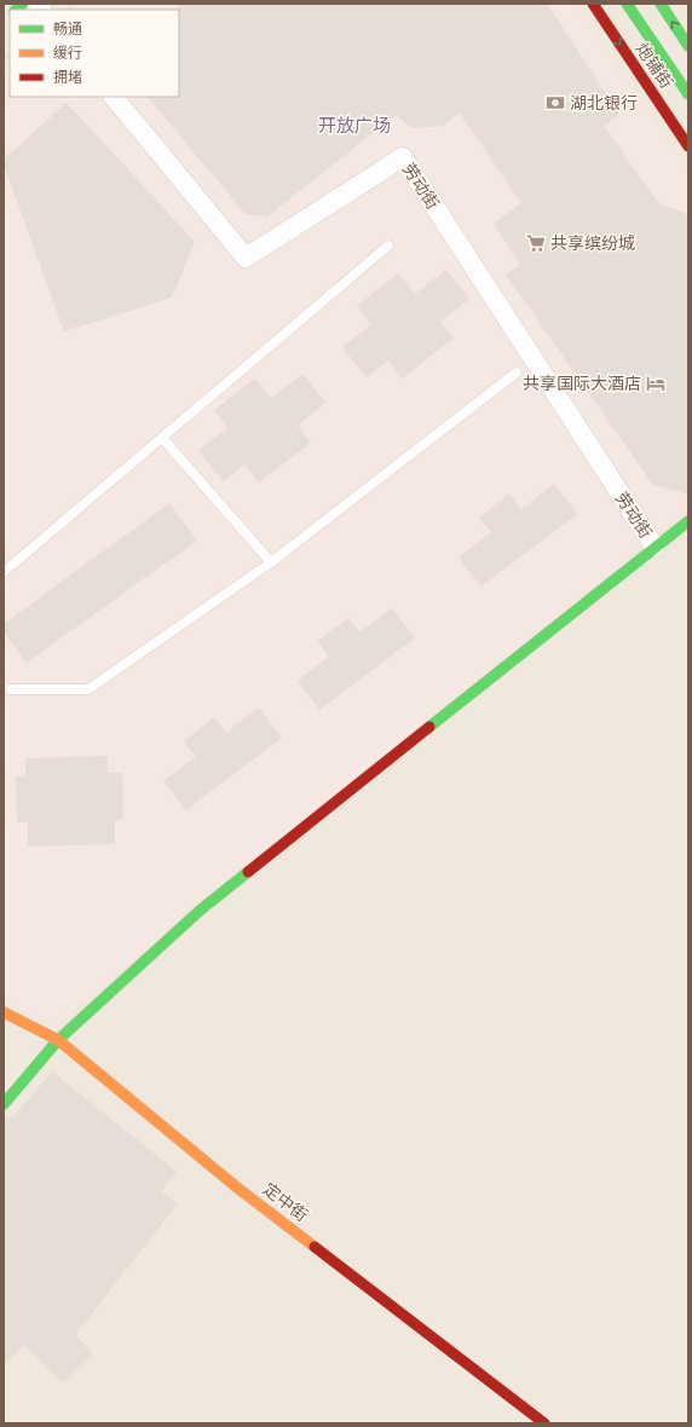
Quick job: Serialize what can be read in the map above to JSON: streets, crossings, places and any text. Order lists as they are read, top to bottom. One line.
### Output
{"streets":{"street":["炮铺街","劳动街","定中街"]},"districts":["开放广场"],"places":{"bank":["湖北银行"],"supermarket":["共享缤纷城"],"hotel":["共享国际大酒店"]},"legend":["畅通","缓行","拥堵"]}
